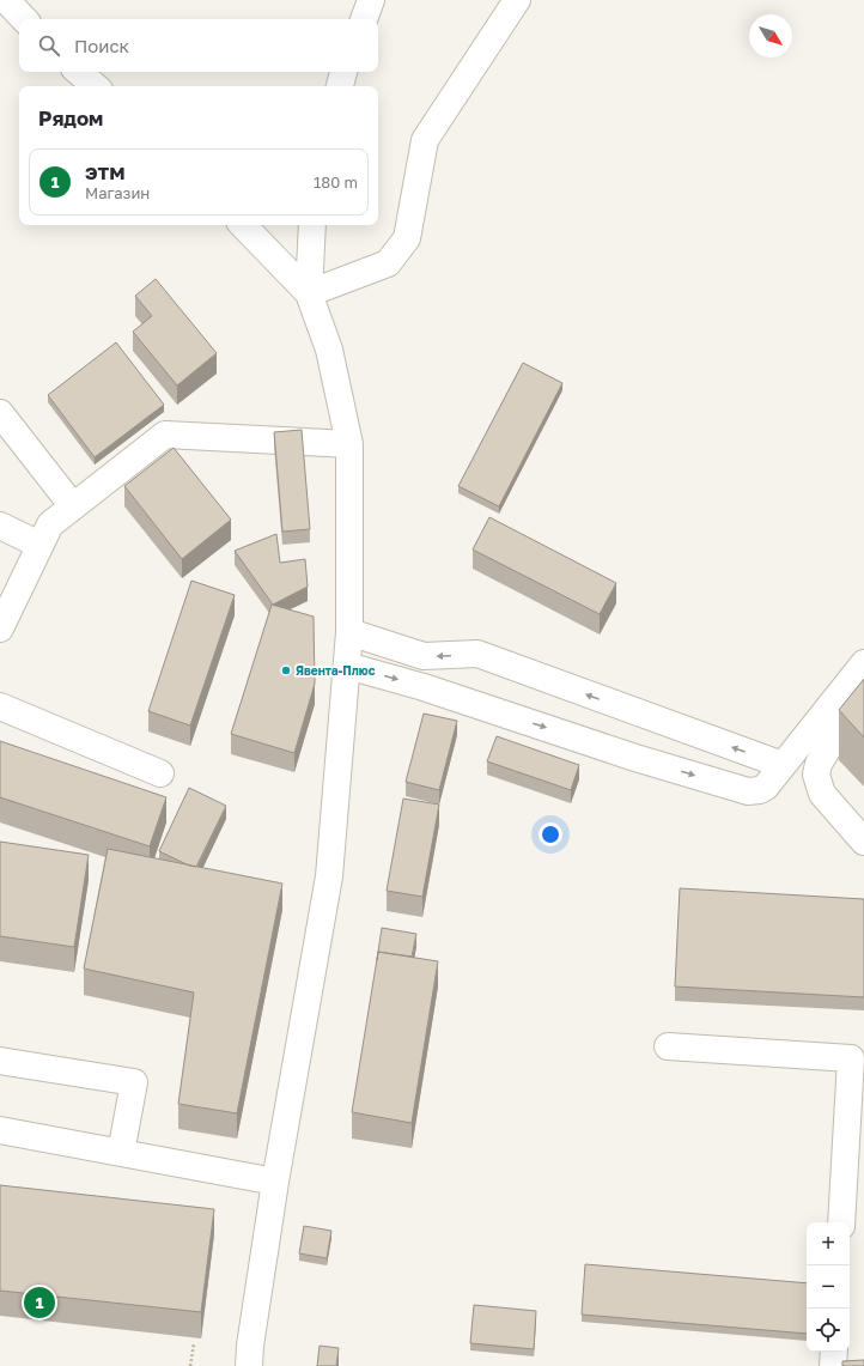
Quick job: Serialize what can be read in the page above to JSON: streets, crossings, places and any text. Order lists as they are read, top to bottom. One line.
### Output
{"places":["Явента-Плюс"],"north":"bottom right","page":{"search":"Поиск","heading":"Рядом","list":[{"mark":"1","name":"ЭТМ","note":"Магазин","value":"180 m"}],"map_buttons":["+","−"],"pins":"1"}}
